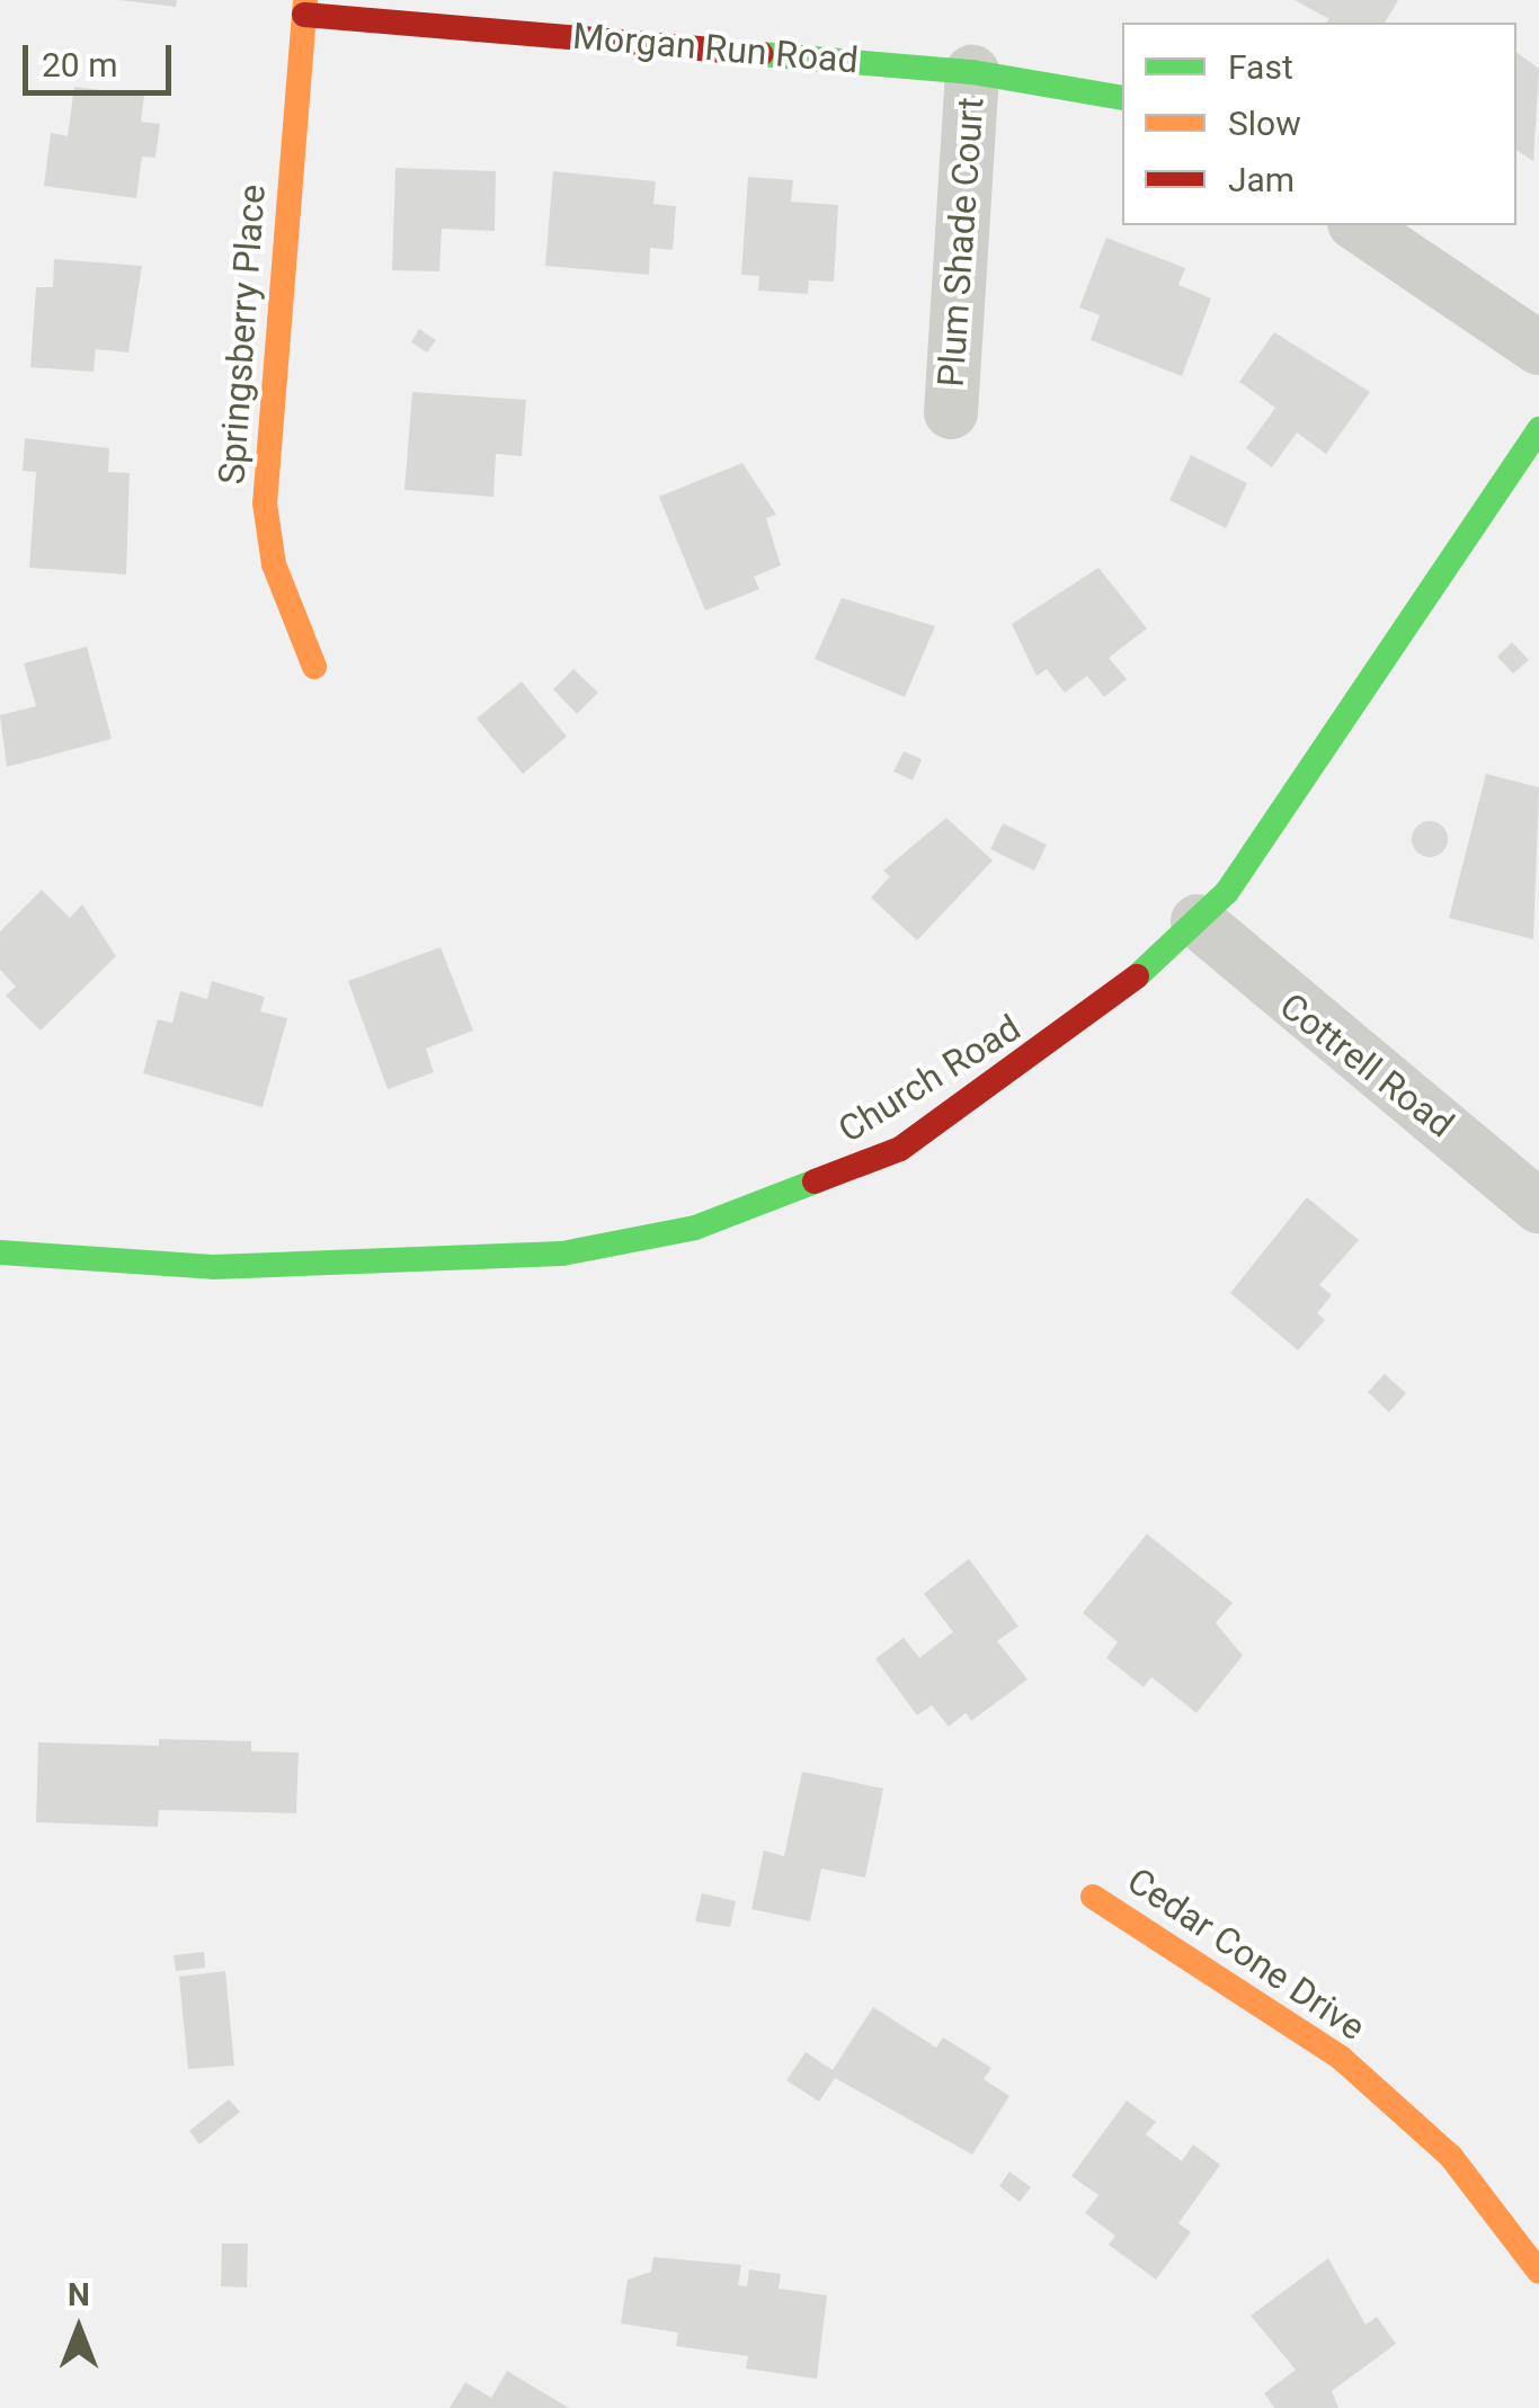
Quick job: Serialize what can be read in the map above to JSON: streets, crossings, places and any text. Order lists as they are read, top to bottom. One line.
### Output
{"streets":{"street":["Morgan Run Road","Plum Shade Court","Springsberry Place","Cottrell Road","Church Road","Cedar Cone Drive"]},"crossings":[["Morgan Run Road","Plum Shade Court"],["Morgan Run Road","Springsberry Place"],["Cottrell Road","Church Road"]],"legend":["Fast","Slow","Jam"],"scale_bar":"20 m","north":"top"}
